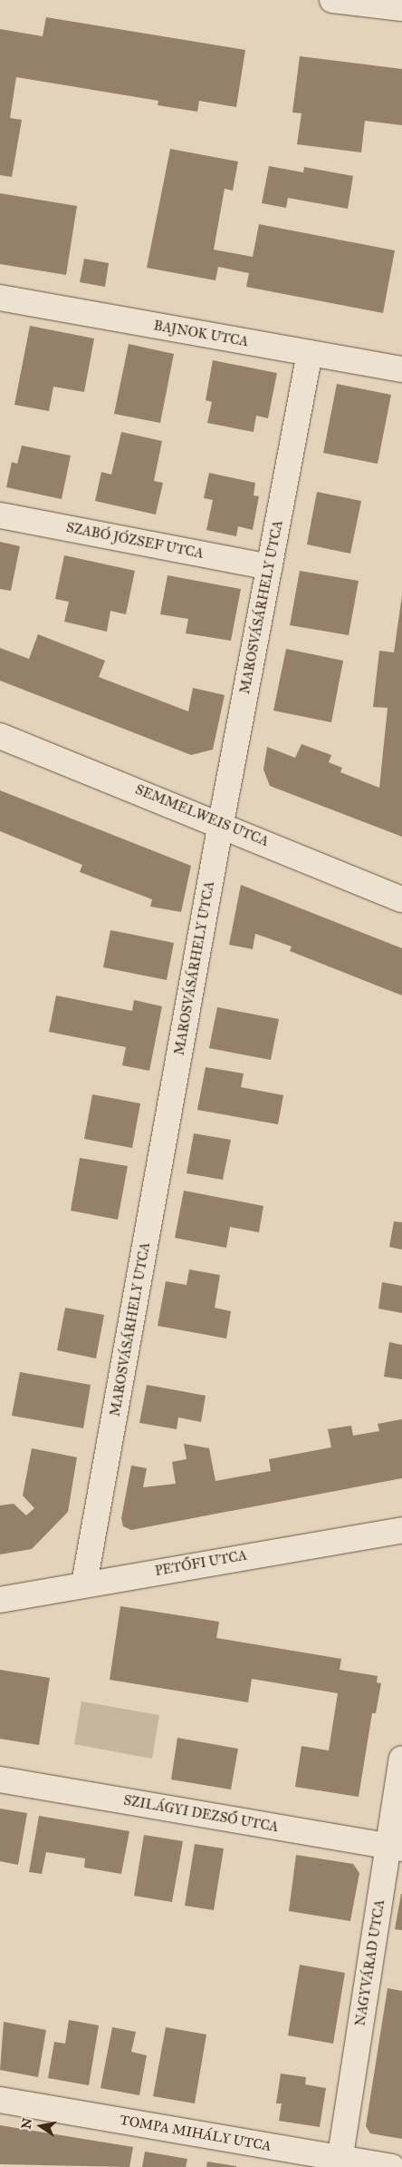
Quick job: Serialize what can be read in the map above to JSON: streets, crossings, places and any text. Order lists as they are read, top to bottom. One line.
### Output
{"streets":{"street":["BAJNOK UTCA","SZABÓ JÓZSEF UTCA","MAROSVÁSÁRHELY UTCA","SEMMELWEIS UTCA","PETŐFI UTCA","SZILÁGYI DEZSŐ UTCA","NAGYVÁRAD UTCA","TOMPA MIHÁLY UTCA"]},"crossings":[["BAJNOK UTCA","MAROSVÁSÁRHELY UTCA"],["SZABÓ JÓZSEF UTCA","MAROSVÁSÁRHELY UTCA"],["MAROSVÁSÁRHELY UTCA","SEMMELWEIS UTCA"],["MAROSVÁSÁRHELY UTCA","PETŐFI UTCA"],["SZILÁGYI DEZSŐ UTCA","NAGYVÁRAD UTCA"],["NAGYVÁRAD UTCA","TOMPA MIHÁLY UTCA"]],"north":"left"}
